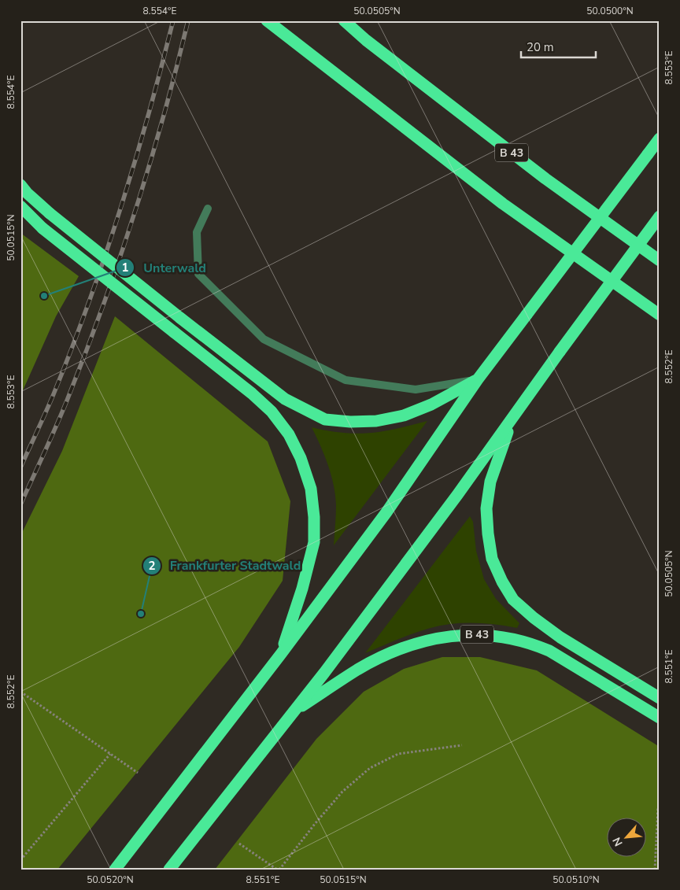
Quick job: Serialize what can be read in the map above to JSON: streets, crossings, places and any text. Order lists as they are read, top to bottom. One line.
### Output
{"streets":{"highway":["B 43"]},"places":["Unterwald","Frankfurter Stadtwald"],"scale_bar":"20 m","north":"bottom left","coordinates":["8.554°E","50.0505°N","50.0500°N","8.553°E","50.0515°N","8.552°E","8.551°E","50.0520°N","50.0510°N"]}
